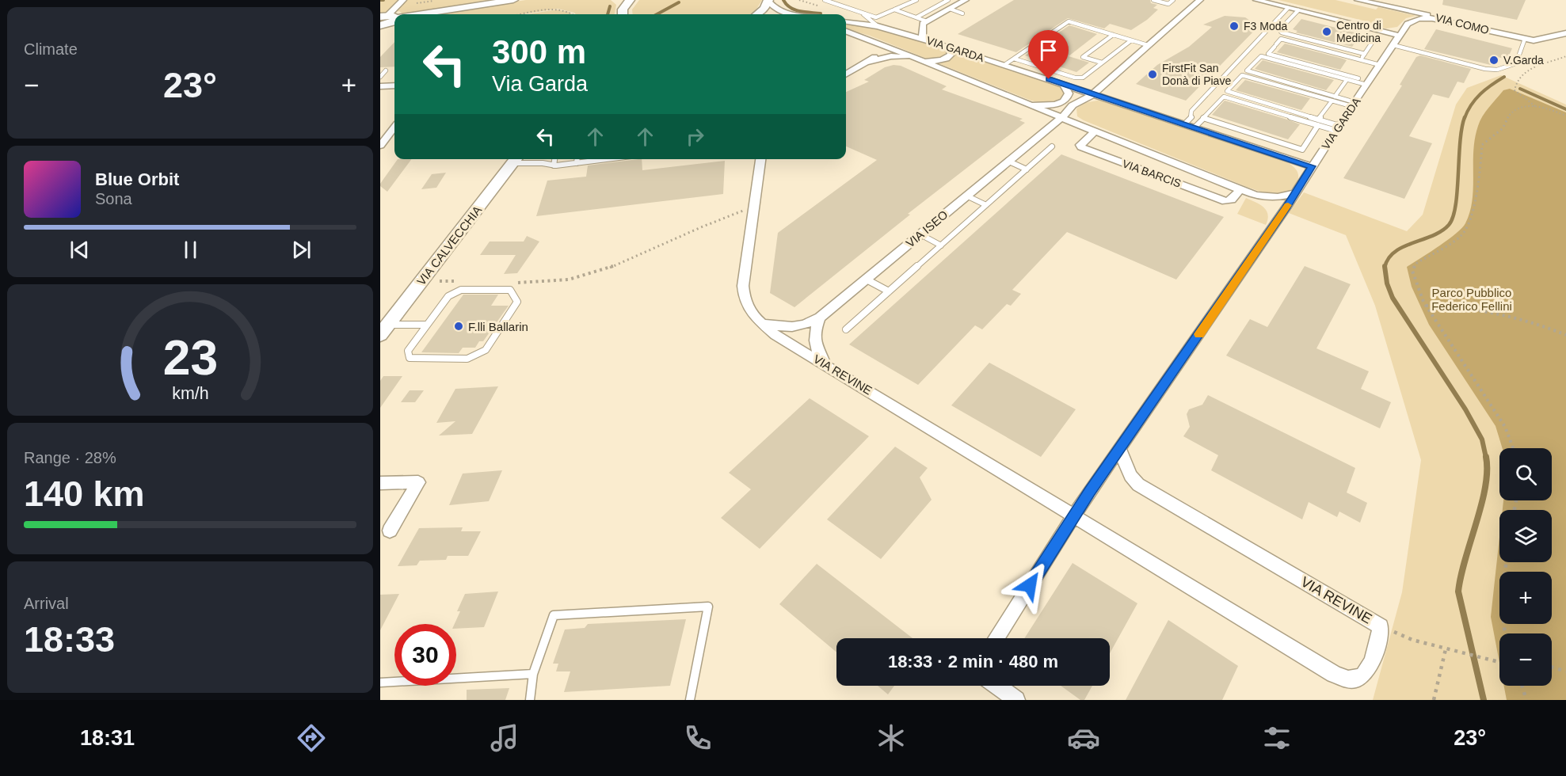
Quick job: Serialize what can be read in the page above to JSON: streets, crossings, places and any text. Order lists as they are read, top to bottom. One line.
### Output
{"streets":{"main road":["VIA CALVECCHIA"],"street":["VIA COMO","VIA GARDA","VIA BARCIS","VIA ISEO","VIA REVINE"]},"crossings":[["VIA COMO","VIA GARDA"],["VIA GARDA","VIA BARCIS"],["VIA GARDA","VIA ISEO"],["VIA BARCIS","VIA ISEO"],["VIA ISEO","VIA REVINE"]],"parks":["Parco Pubblico Federico Fellini"],"places":["F3 Moda","Centro di Medicina","V.Garda","FirstFit San Donà di Piave","F.lli Ballarin"],"page":{"tile":["Climate",["Range · 28%","140 km"],["Arrival","18:33"]],"turn":["300 m","Via Garda"],"heat":["−","23°","+"],"song":["Blue Orbit","Sona"],"map_buttons":["+","−"],"limit":"30","trip":"18:33 · 2 min · 480 m","tabs":["18:31","23°"],"gauge":["23","km/h"]}}
